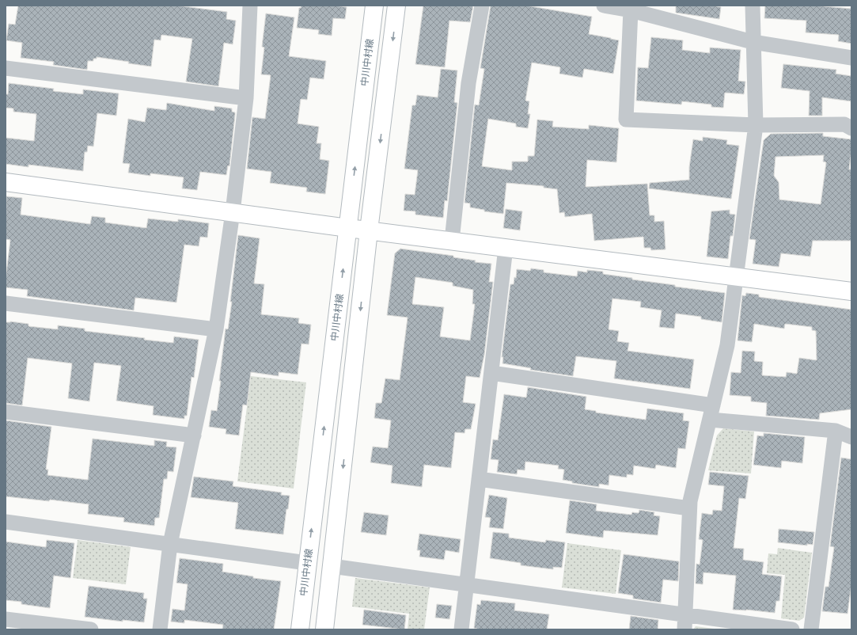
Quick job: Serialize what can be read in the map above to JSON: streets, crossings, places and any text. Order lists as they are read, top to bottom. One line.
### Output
{"streets":{"main road":["中川中村線"]}}
